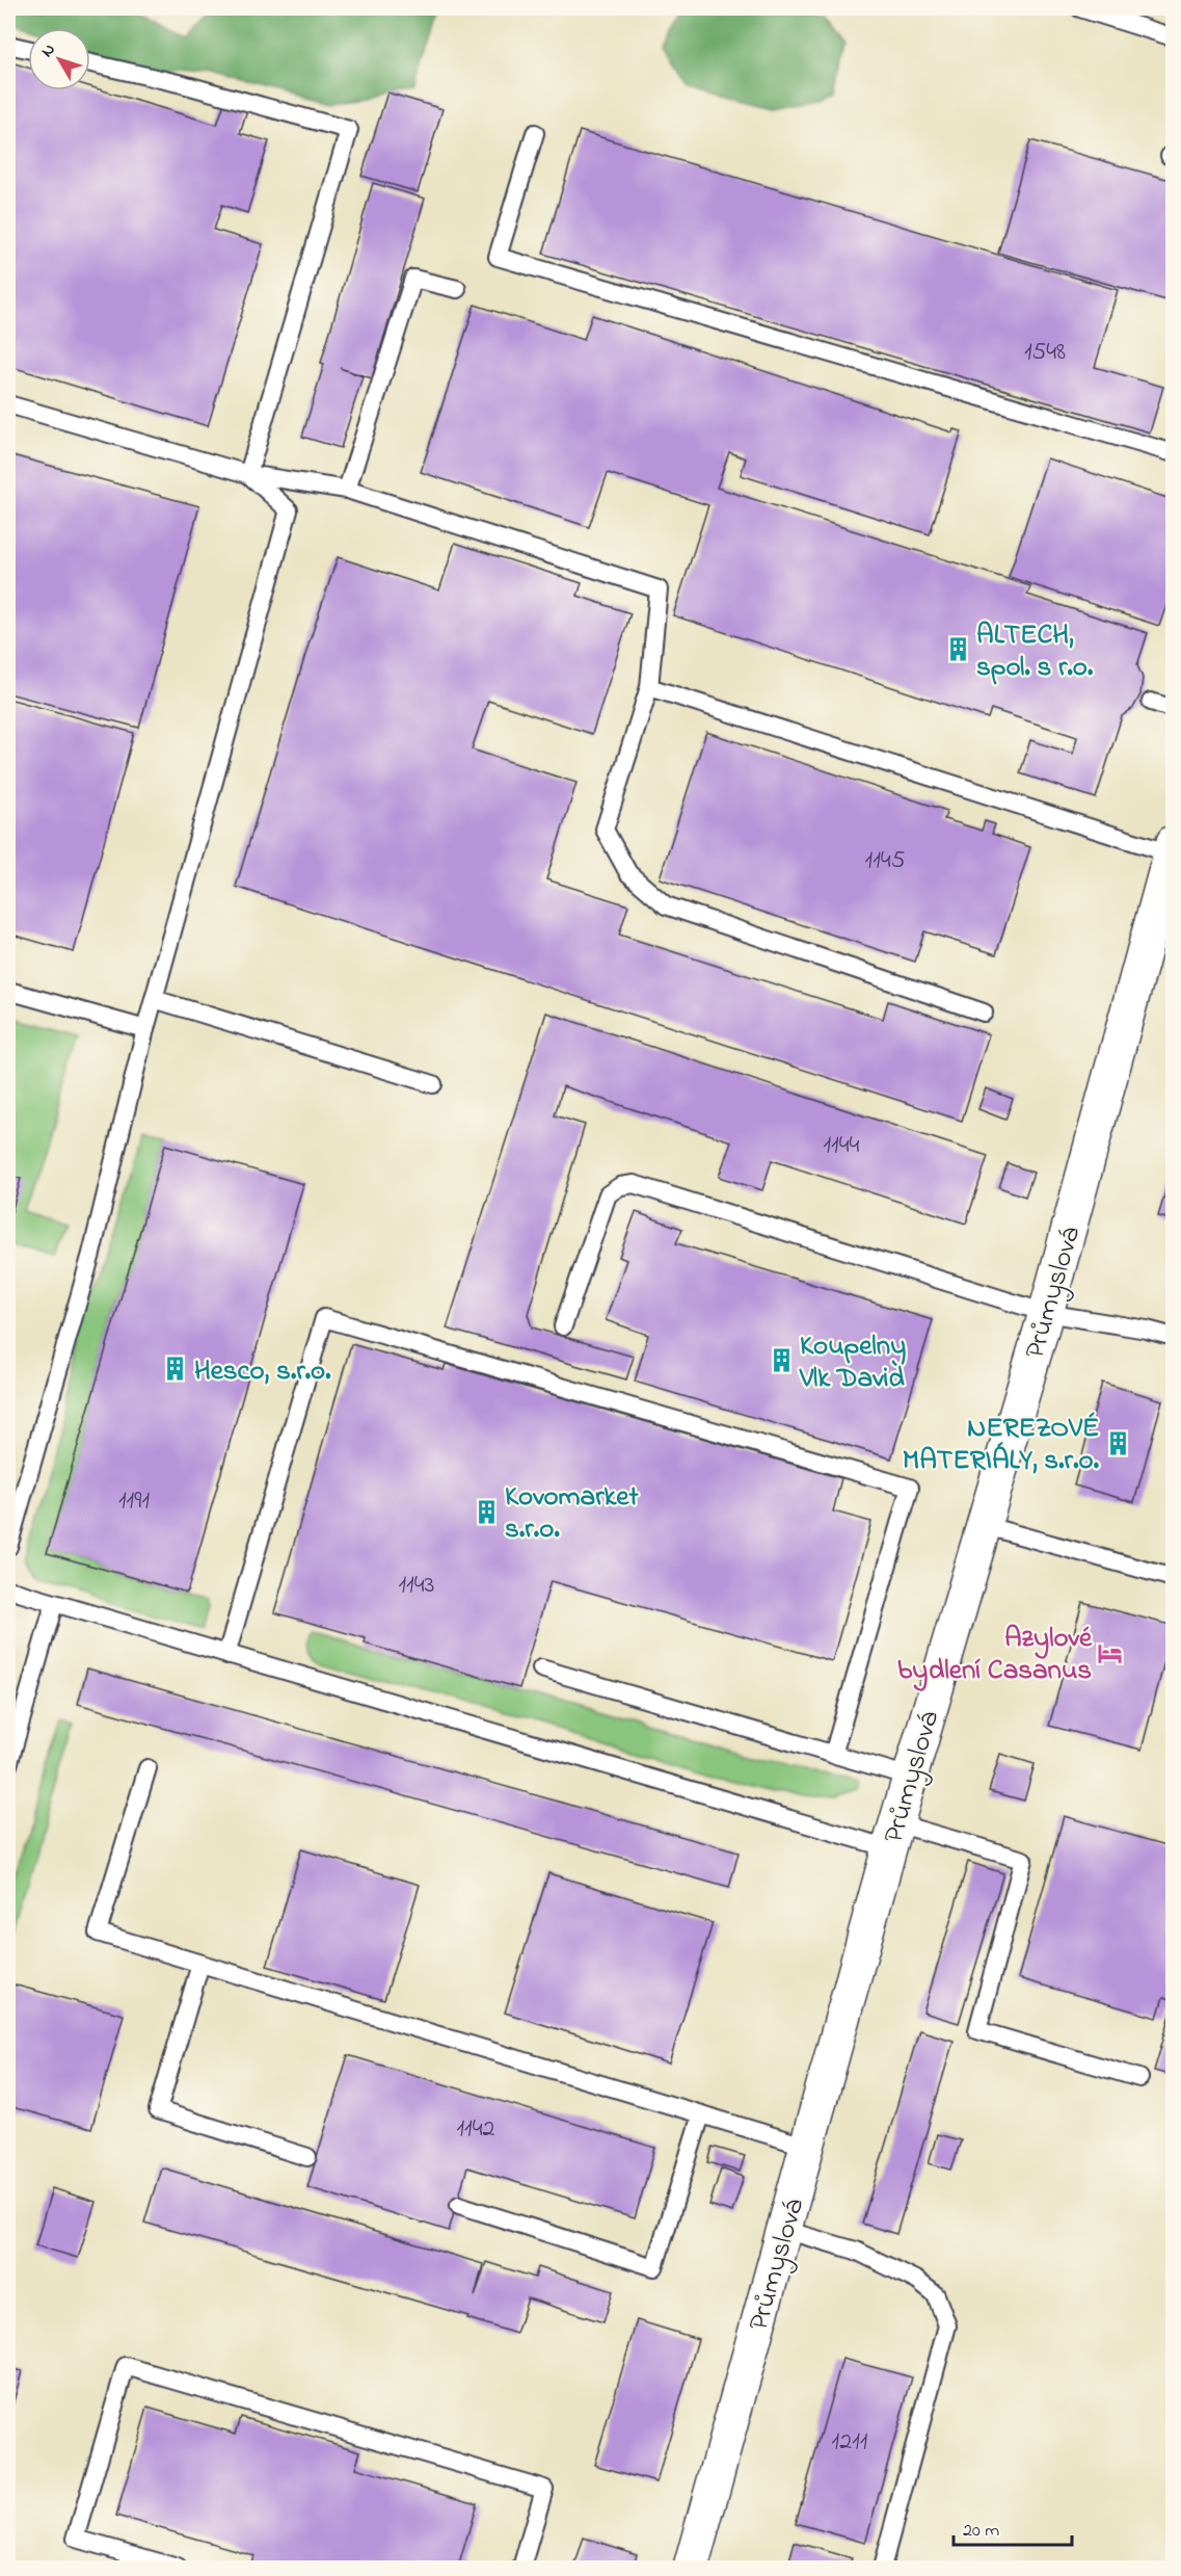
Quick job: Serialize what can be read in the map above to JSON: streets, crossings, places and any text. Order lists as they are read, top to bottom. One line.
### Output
{"streets":{"street":["Průmyslová"]},"places":{"building":["ALTECH, spol. s r.o.","Koupelny Vlk David","Hesco, s.r.o.","NEREZOVÉ MATERIÁLY, s.r.o.","Kovomarket s.r.o."],"hotel":["Azylové bydlení Casanus"]},"house_numbers":["1548","1145","1144","1191","1143","1142","1211"],"scale_bar":"20 m","north":"top left"}
